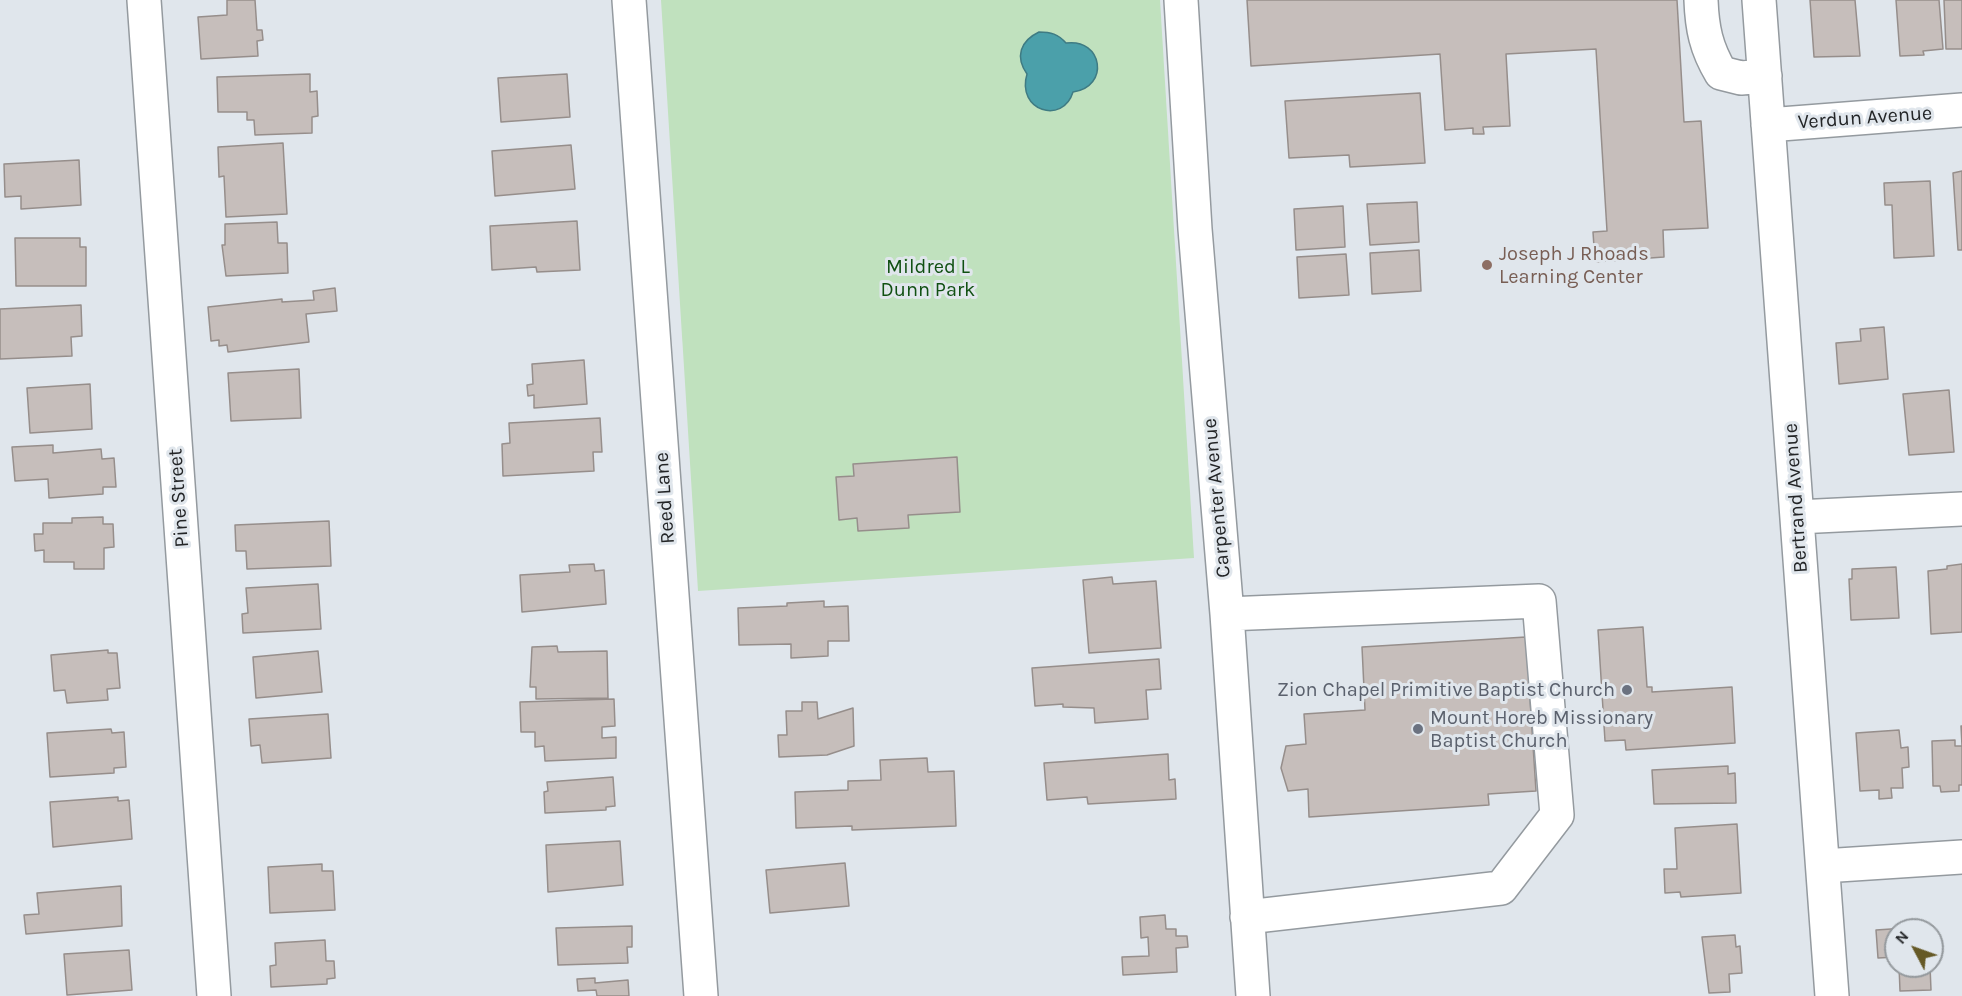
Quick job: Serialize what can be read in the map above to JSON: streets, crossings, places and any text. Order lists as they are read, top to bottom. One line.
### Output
{"streets":{"street":["Verdun Avenue","Pine Street","Reed Lane","Carpenter Avenue","Bertrand Avenue"]},"crossings":[["Verdun Avenue","Bertrand Avenue"]],"parks":["Mildred L Dunn Park"],"places":["Joseph J Rhoads Learning Center","Zion Chapel Primitive Baptist Church","Mount Horeb Missionary Baptist Church"],"north":"top left"}
